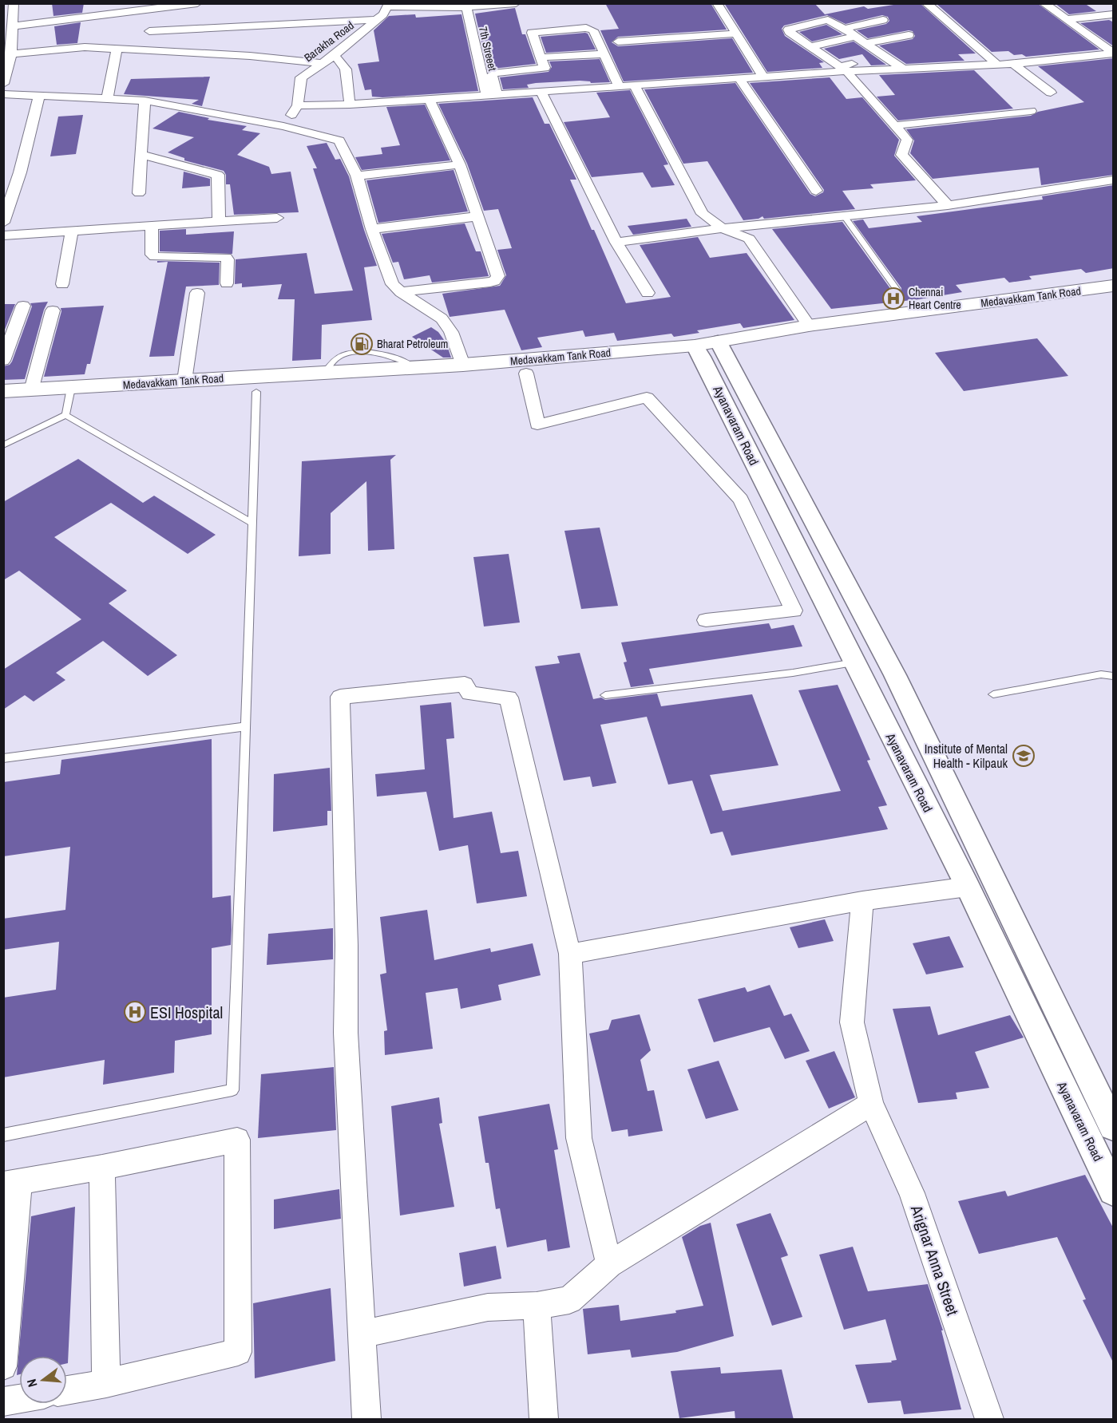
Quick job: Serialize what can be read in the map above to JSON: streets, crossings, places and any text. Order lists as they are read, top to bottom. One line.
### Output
{"streets":{"main road":["Medavakkam Tank Road"],"street":["Barakha Road","7th Streeet","Ayanavaram Road","Arignar Anna Street"]},"crossings":[["Medavakkam Tank Road","Ayanavaram Road"]],"places":{"hospital":["Chennai Heart Centre","ESI Hospital"],"fuel station":["Bharat Petroleum"],"school or university":["Institute of Mental Health - Kilpauk"]},"north":"left"}
